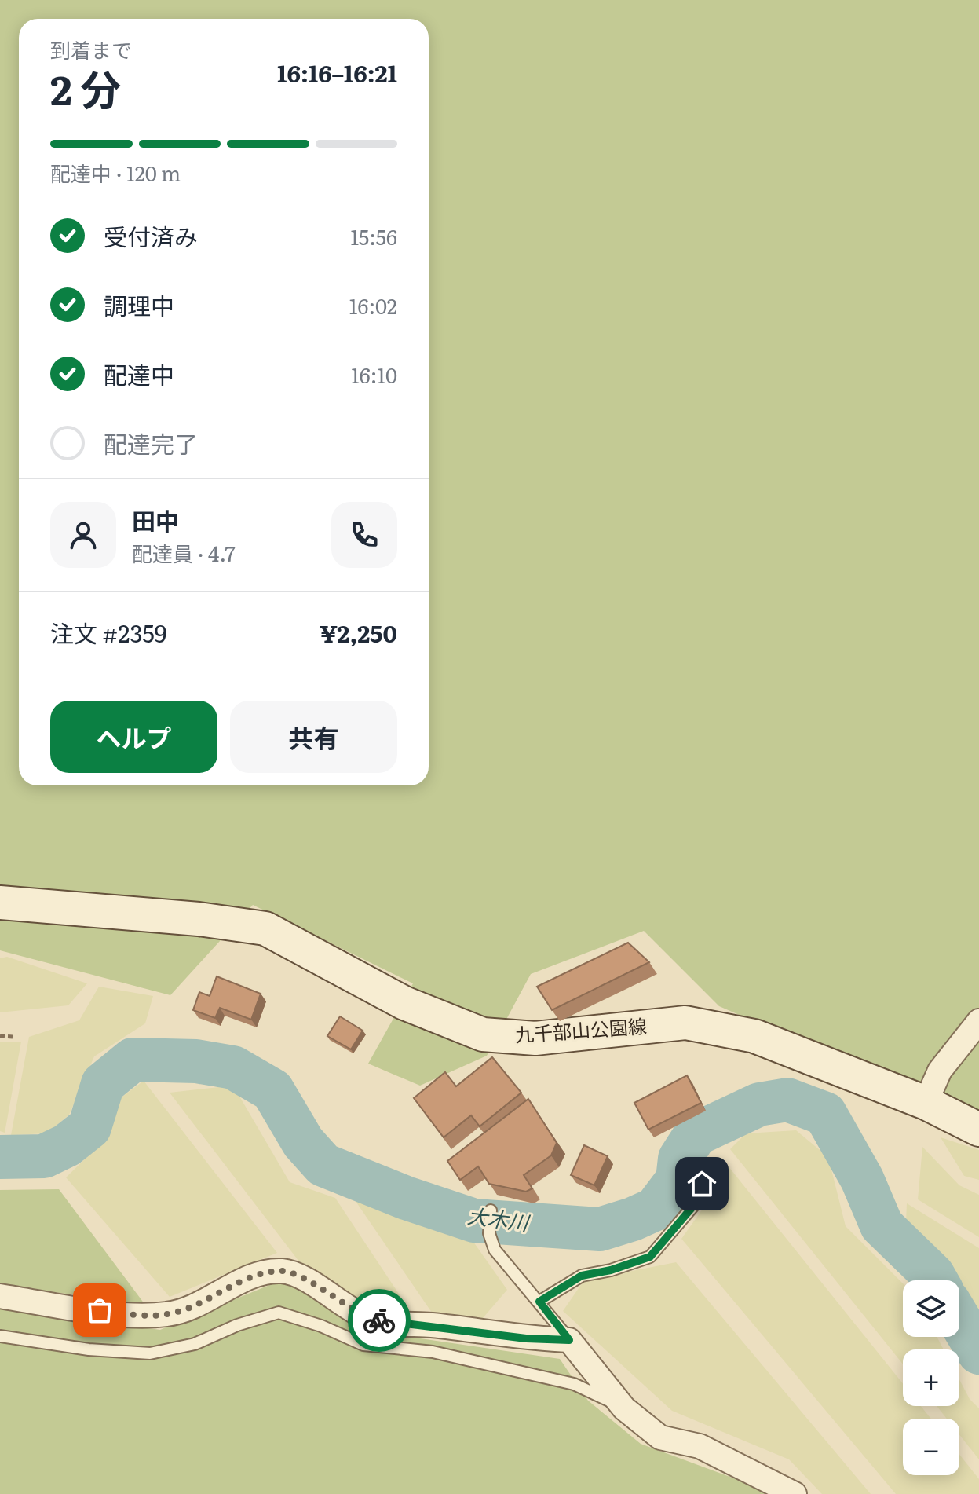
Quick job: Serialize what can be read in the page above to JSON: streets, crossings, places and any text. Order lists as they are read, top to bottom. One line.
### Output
{"streets":{"main road":["九千部山公園線"]},"water":["大木川"],"page":{"heading":["2 分","到着まで","16:16–16:21"],"panel":["田中","配達員 · 4.7","注文 #2359","¥2,250"],"bar":"配達中 · 120 m","list":[["受付済み","15:56"],["調理中","16:02"],["配達中","16:10"],"配達完了"],"buttons":["ヘルプ","共有"],"map_buttons":["+","−"]}}
